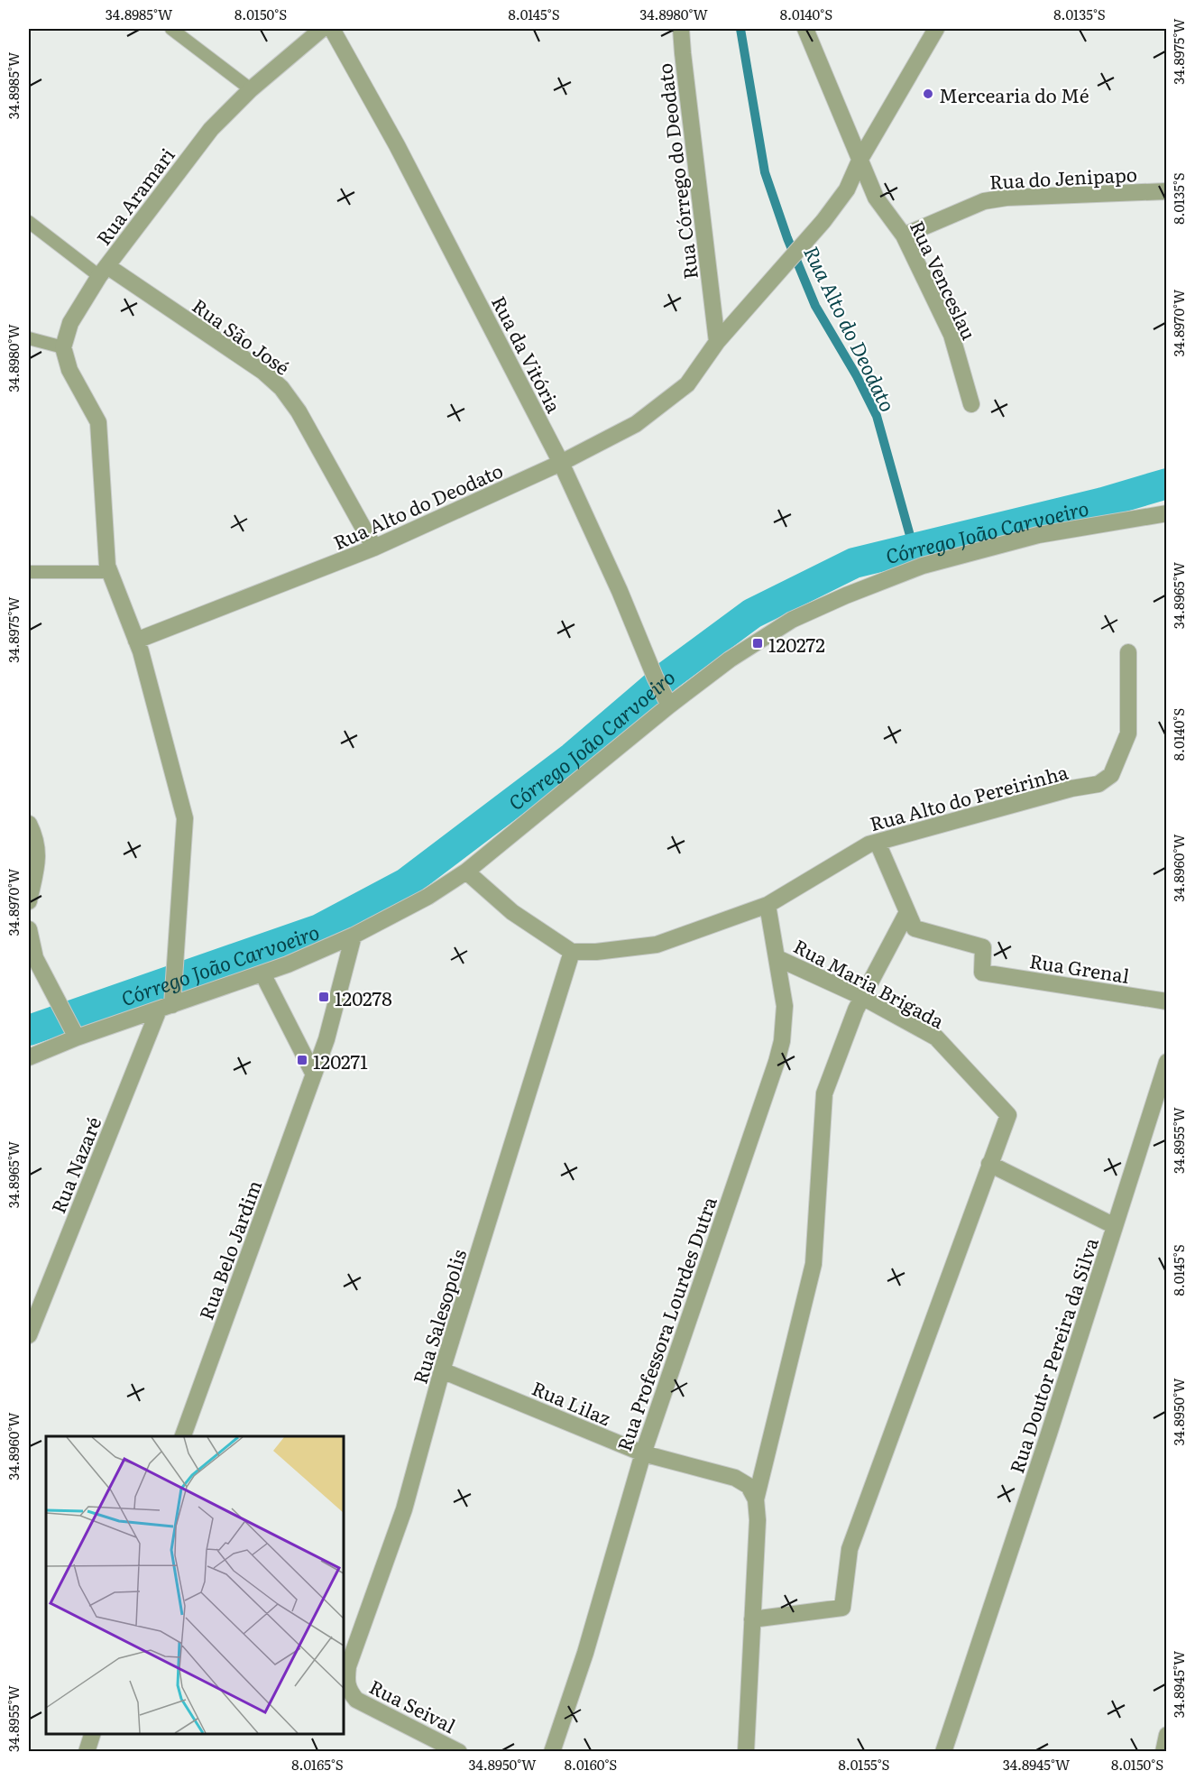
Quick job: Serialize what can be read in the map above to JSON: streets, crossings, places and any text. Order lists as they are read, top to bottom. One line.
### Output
{"streets":{"street":["Rua Córrego do Deodato","Rua do Jenipapo","Rua Aramari","Rua Venceslau","Rua São José","Rua da Vitória","Rua Alto do Deodato","Rua Alto do Pereirinha","Rua Grenal","Rua Maria Brigada","Rua Nazaré","Rua Belo Jardim","Rua Salesopolis","Rua Professora Lourdes Dutra","Rua Doutor Pereira da Silva","Rua Lilaz","Rua Seival"]},"crossings":[["Rua Córrego do Deodato","Rua Alto do Deodato"],["Rua do Jenipapo","Rua Venceslau"],["Rua Aramari","Rua São José"],["Rua Aramari","Rua Nazaré"],["Rua Venceslau","Rua Alto do Deodato"],["Rua São José","Rua Alto do Deodato"],["Rua da Vitória","Rua Alto do Deodato"],["Rua Alto do Deodato","Rua Nazaré"],["Rua Alto do Pereirinha","Rua Grenal"],["Rua Alto do Pereirinha","Rua Salesopolis"],["Rua Alto do Pereirinha","Rua Professora Lourdes Dutra"],["Rua Maria Brigada","Rua Professora Lourdes Dutra"],["Rua Salesopolis","Rua Lilaz"],["Rua Salesopolis","Rua Seival"],["Rua Professora Lourdes Dutra","Rua Lilaz"]],"water":["Rua Alto do Deodato","Córrego João Carvoeiro"],"places":{"other":["Mercearia do Mé"],"transit":["120272","120278","120271"]},"coordinates":["34.8985°W","8.0150°S","8.0145°S","34.8980°W","8.0140°S","8.0135°S","34.8975°W","34.8970°W","34.8965°W","34.8960°W","34.8955°W","34.8950°W","34.8945°W","8.0165°S","8.0160°S","8.0155°S"]}
